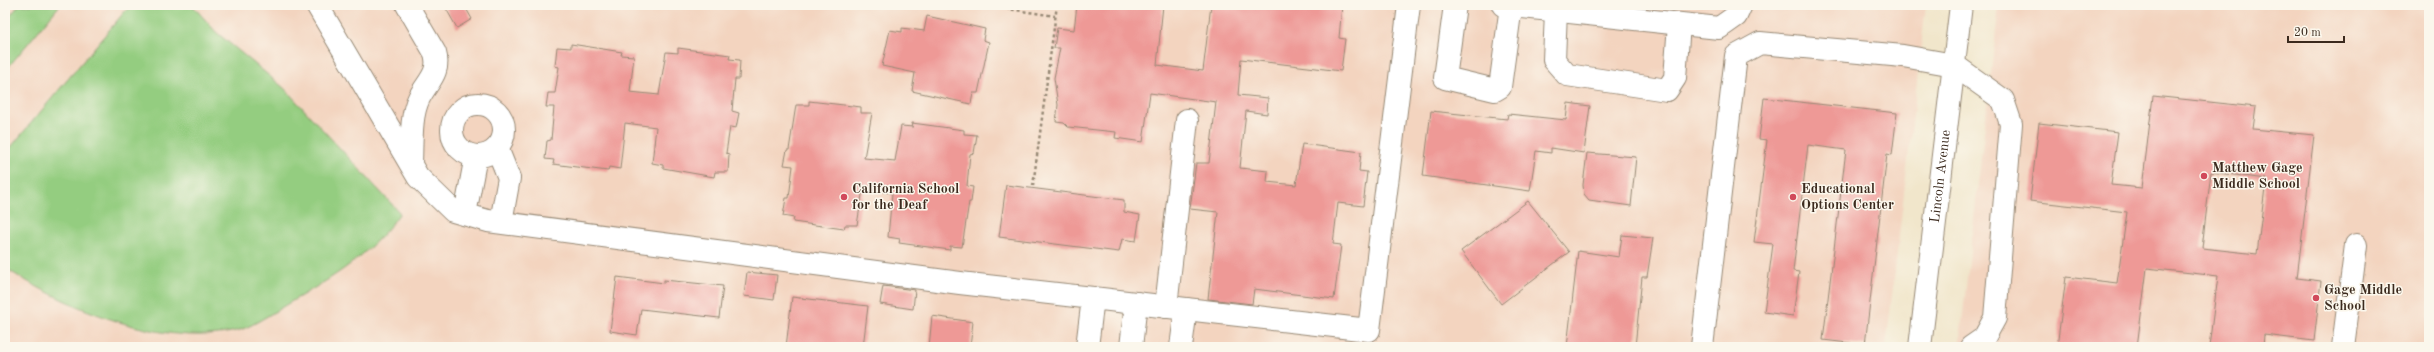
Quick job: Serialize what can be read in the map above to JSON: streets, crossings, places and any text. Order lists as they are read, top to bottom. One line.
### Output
{"streets":{"street":["Lincoln Avenue"]},"places":["Matthew Gage Middle School","California School for the Deaf","Educational Options Center","Gage Middle School"],"scale_bar":"20 m"}
